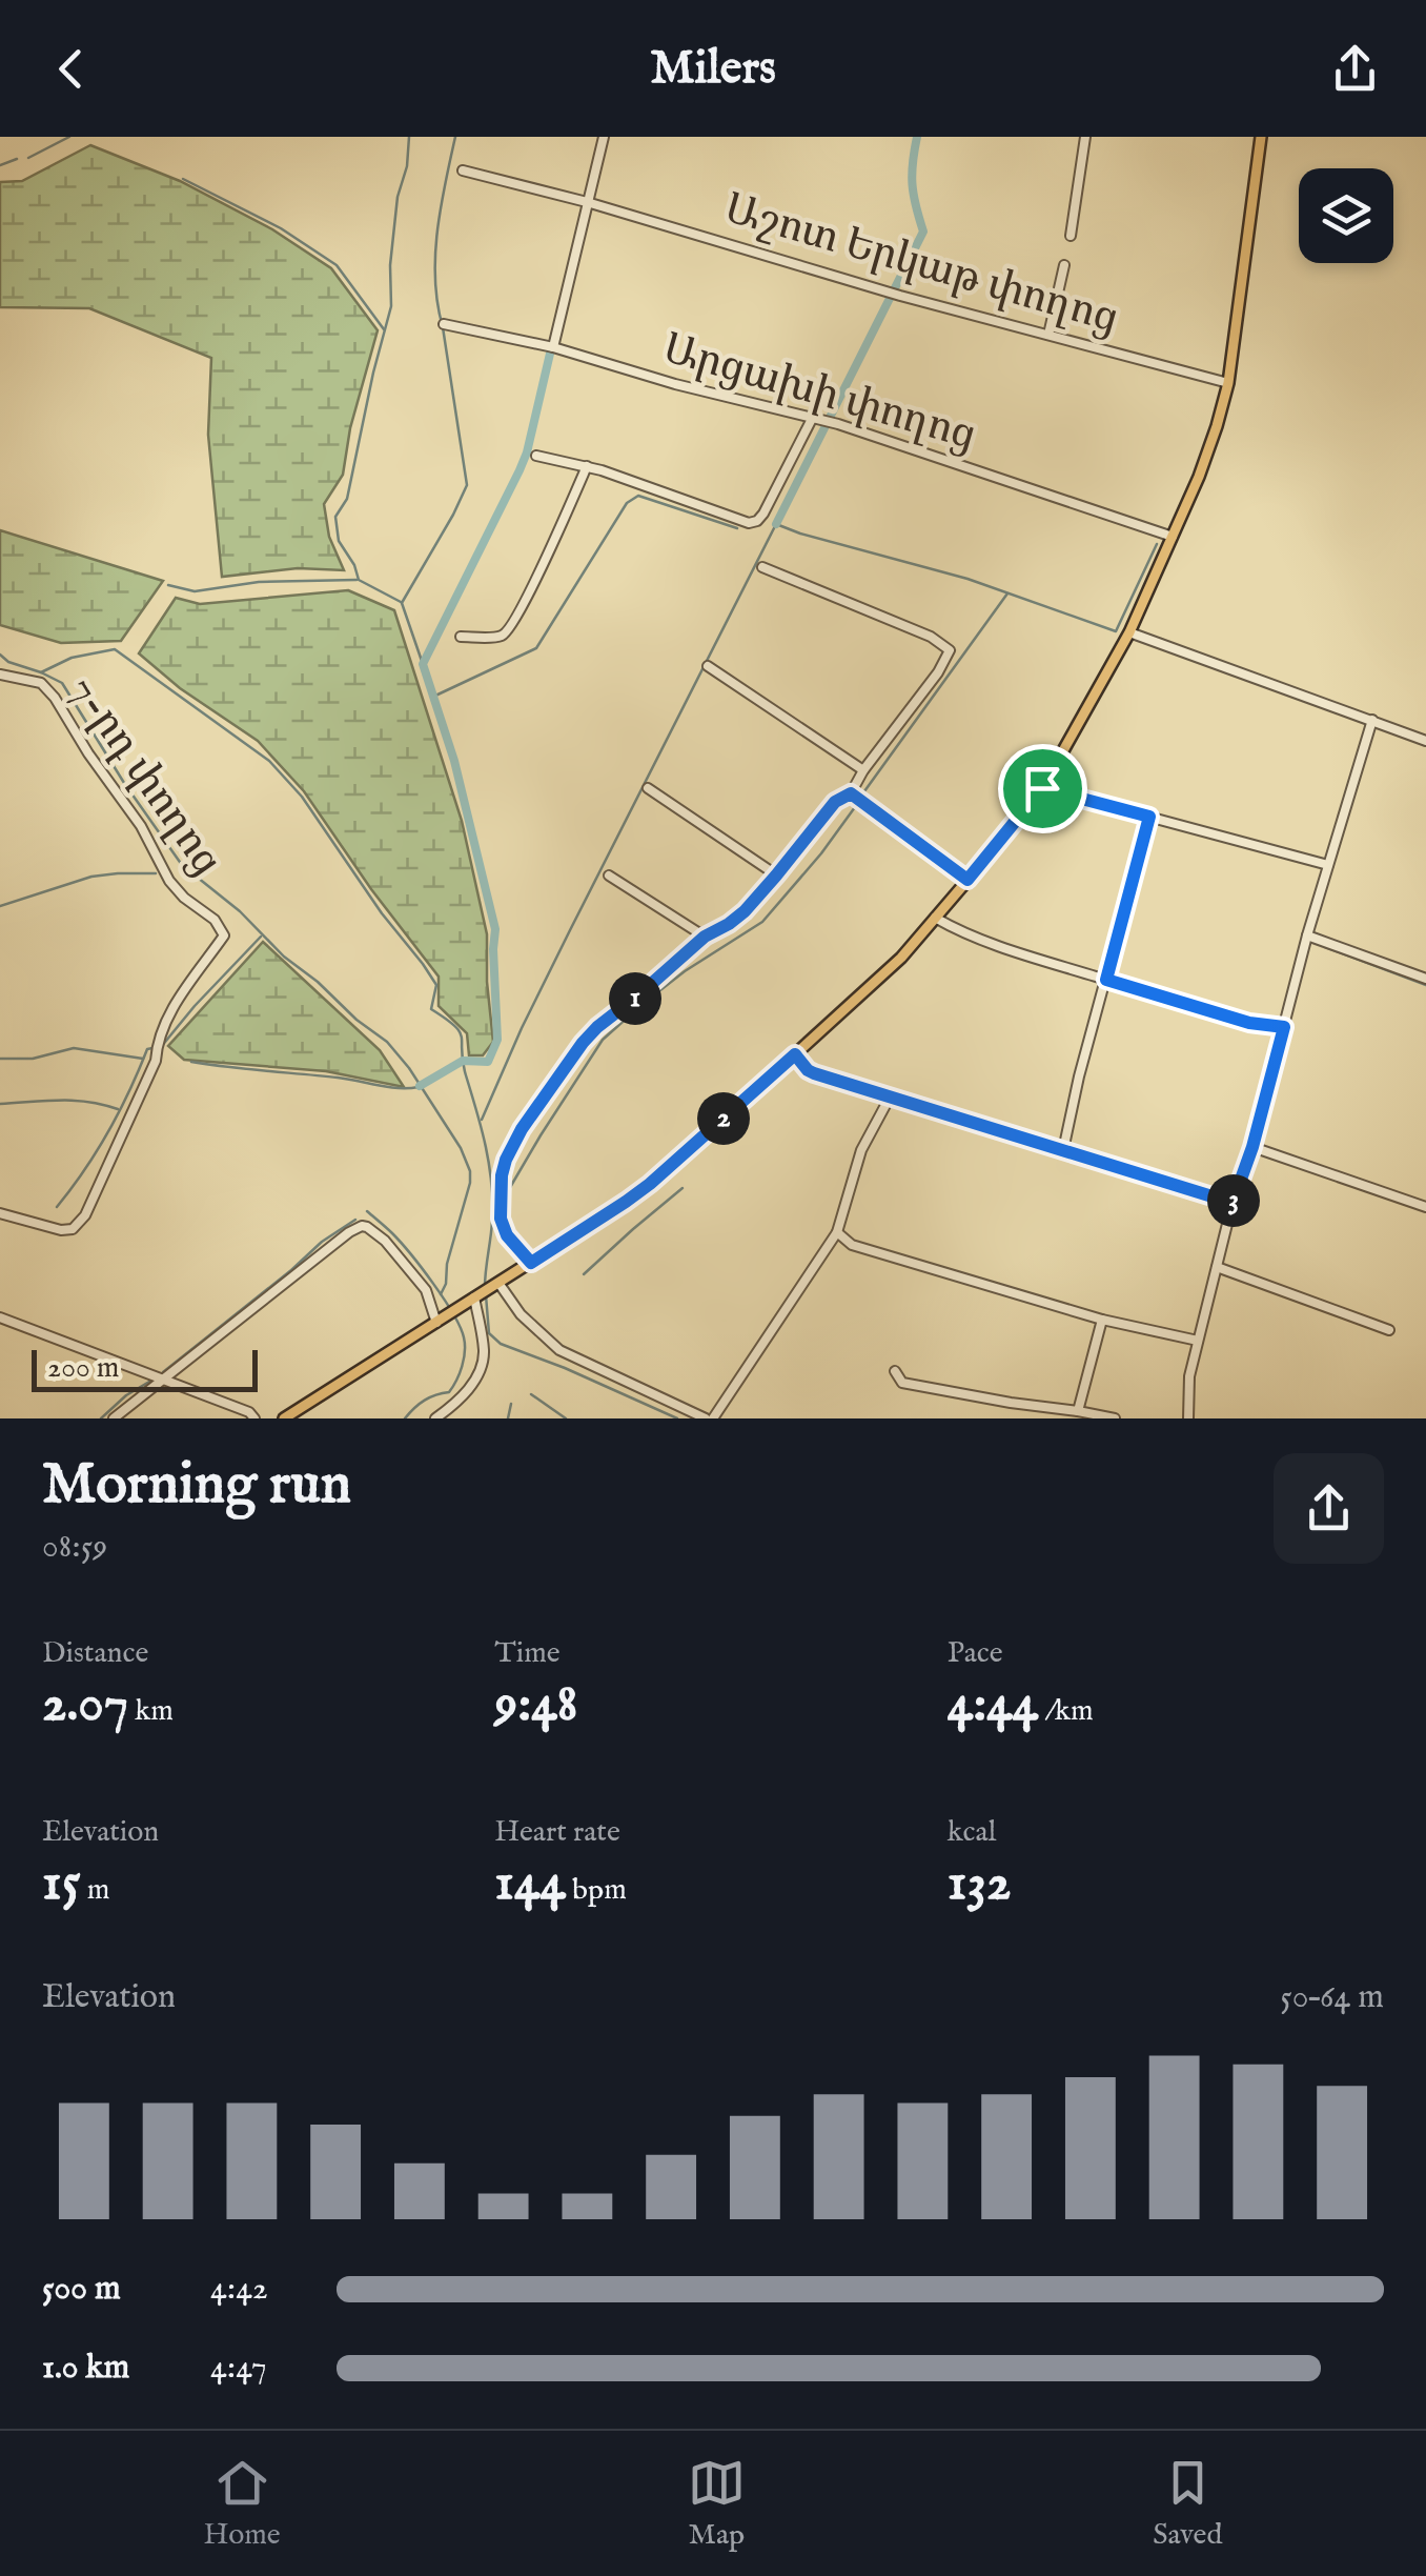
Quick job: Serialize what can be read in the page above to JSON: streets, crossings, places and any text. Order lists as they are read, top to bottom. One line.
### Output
{"streets":{"street":["Աշոտ Երկաթ փողոց","Արցախի փողոց","7-րդ փողոց"]},"scale_bar":"200 m","page":{"header":"Milers","pins":["1","2","3"],"scale":"200 m","heading":["Morning run","08:59"],"stats":[["Distance","2.07 km"],["Time","9:48"],["Pace","4:44 /km"],["Elevation","15 m"],["Heart rate","144 bpm"],["kcal","132"]],"chart":["Elevation","50–64 m"],"list":[{"name":"500 m","note":"4:42"},{"name":"1.0 km","note":"4:47"}],"tabs":["Home","Map","Saved"]}}
